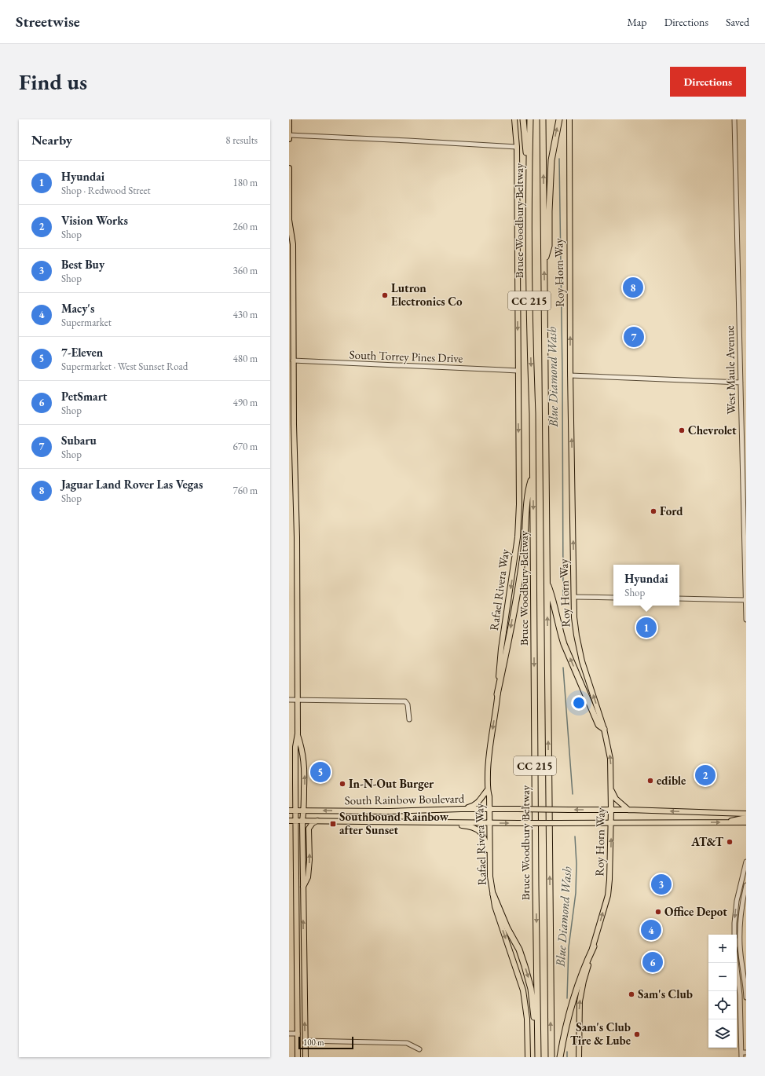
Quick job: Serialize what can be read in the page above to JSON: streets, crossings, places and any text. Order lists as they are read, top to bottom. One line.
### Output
{"streets":{"highway":["Bruce Woodbury Beltway","CC 215"],"main road":["Roy Horn Way","Rafael Rivera Way","South Rainbow Boulevard"],"street":["South Torrey Pines Drive","West Maule Avenue"]},"crossings":[["Roy Horn Way","South Rainbow Boulevard"],["South Torrey Pines Drive","Rafael Rivera Way"],["Rafael Rivera Way","South Rainbow Boulevard"]],"one_way":["Roy Horn Way","Rafael Rivera Way"],"water":["Blue Diamond Wash"],"places":{"other":["Lutron Electronics Co","Chevrolet","Ford","edible","In-N-Out Burger","AT&T","Office Depot","Sam's Club","Sam's Club Tire & Lube"],"transit":["Southbound Rainbow after Sunset"]},"scale_bar":"100 m","page":{"header":"Streetwise","nav":["Map","Directions","Saved"],"buttons":"Directions","title":"Find us","heading":["Nearby","8 results"],"list":[{"mark":"1","name":"Hyundai","note":"Shop · Redwood Street","value":"180 m"},{"mark":"2","name":"Vision Works","note":"Shop","value":"260 m"},{"mark":"3","name":"Best Buy","note":"Shop","value":"360 m"},{"mark":"4","name":"Macy's","note":"Supermarket","value":"430 m"},{"mark":"5","name":"7-Eleven","note":"Supermarket · West Sunset Road","value":"480 m"},{"mark":"6","name":"PetSmart","note":"Shop","value":"490 m"},{"mark":"7","name":"Subaru","note":"Shop","value":"670 m"},{"mark":"8","name":"Jaguar Land Rover Las Vegas","note":"Shop","value":"760 m"}],"pins":["8","7","1","5","2","3","4","6"],"popup":["Hyundai","Shop"],"map_buttons":["+","−"],"scale":"100 m"}}
